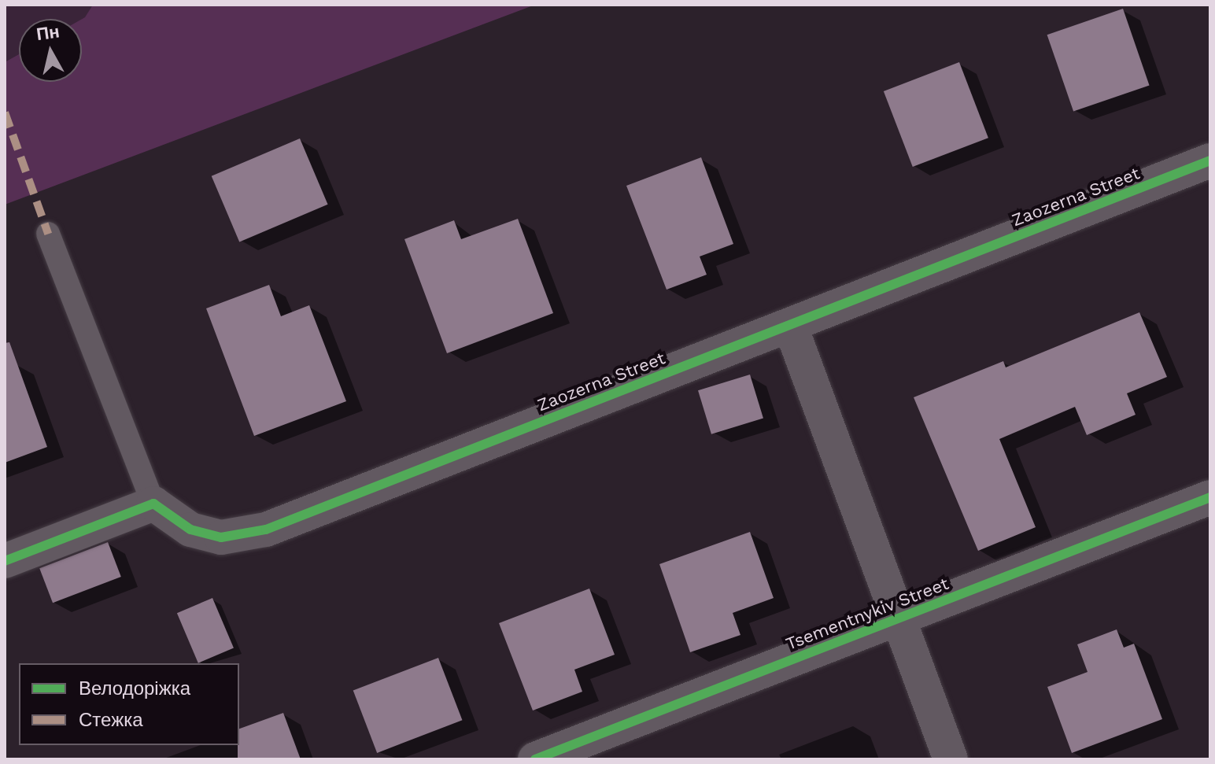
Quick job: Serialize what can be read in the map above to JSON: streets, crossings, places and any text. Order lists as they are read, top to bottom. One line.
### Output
{"streets":{"street":["Zaozerna Street","Tsementnykiv Street"]},"legend":["Велодоріжка","Стежка"],"north":"top"}
